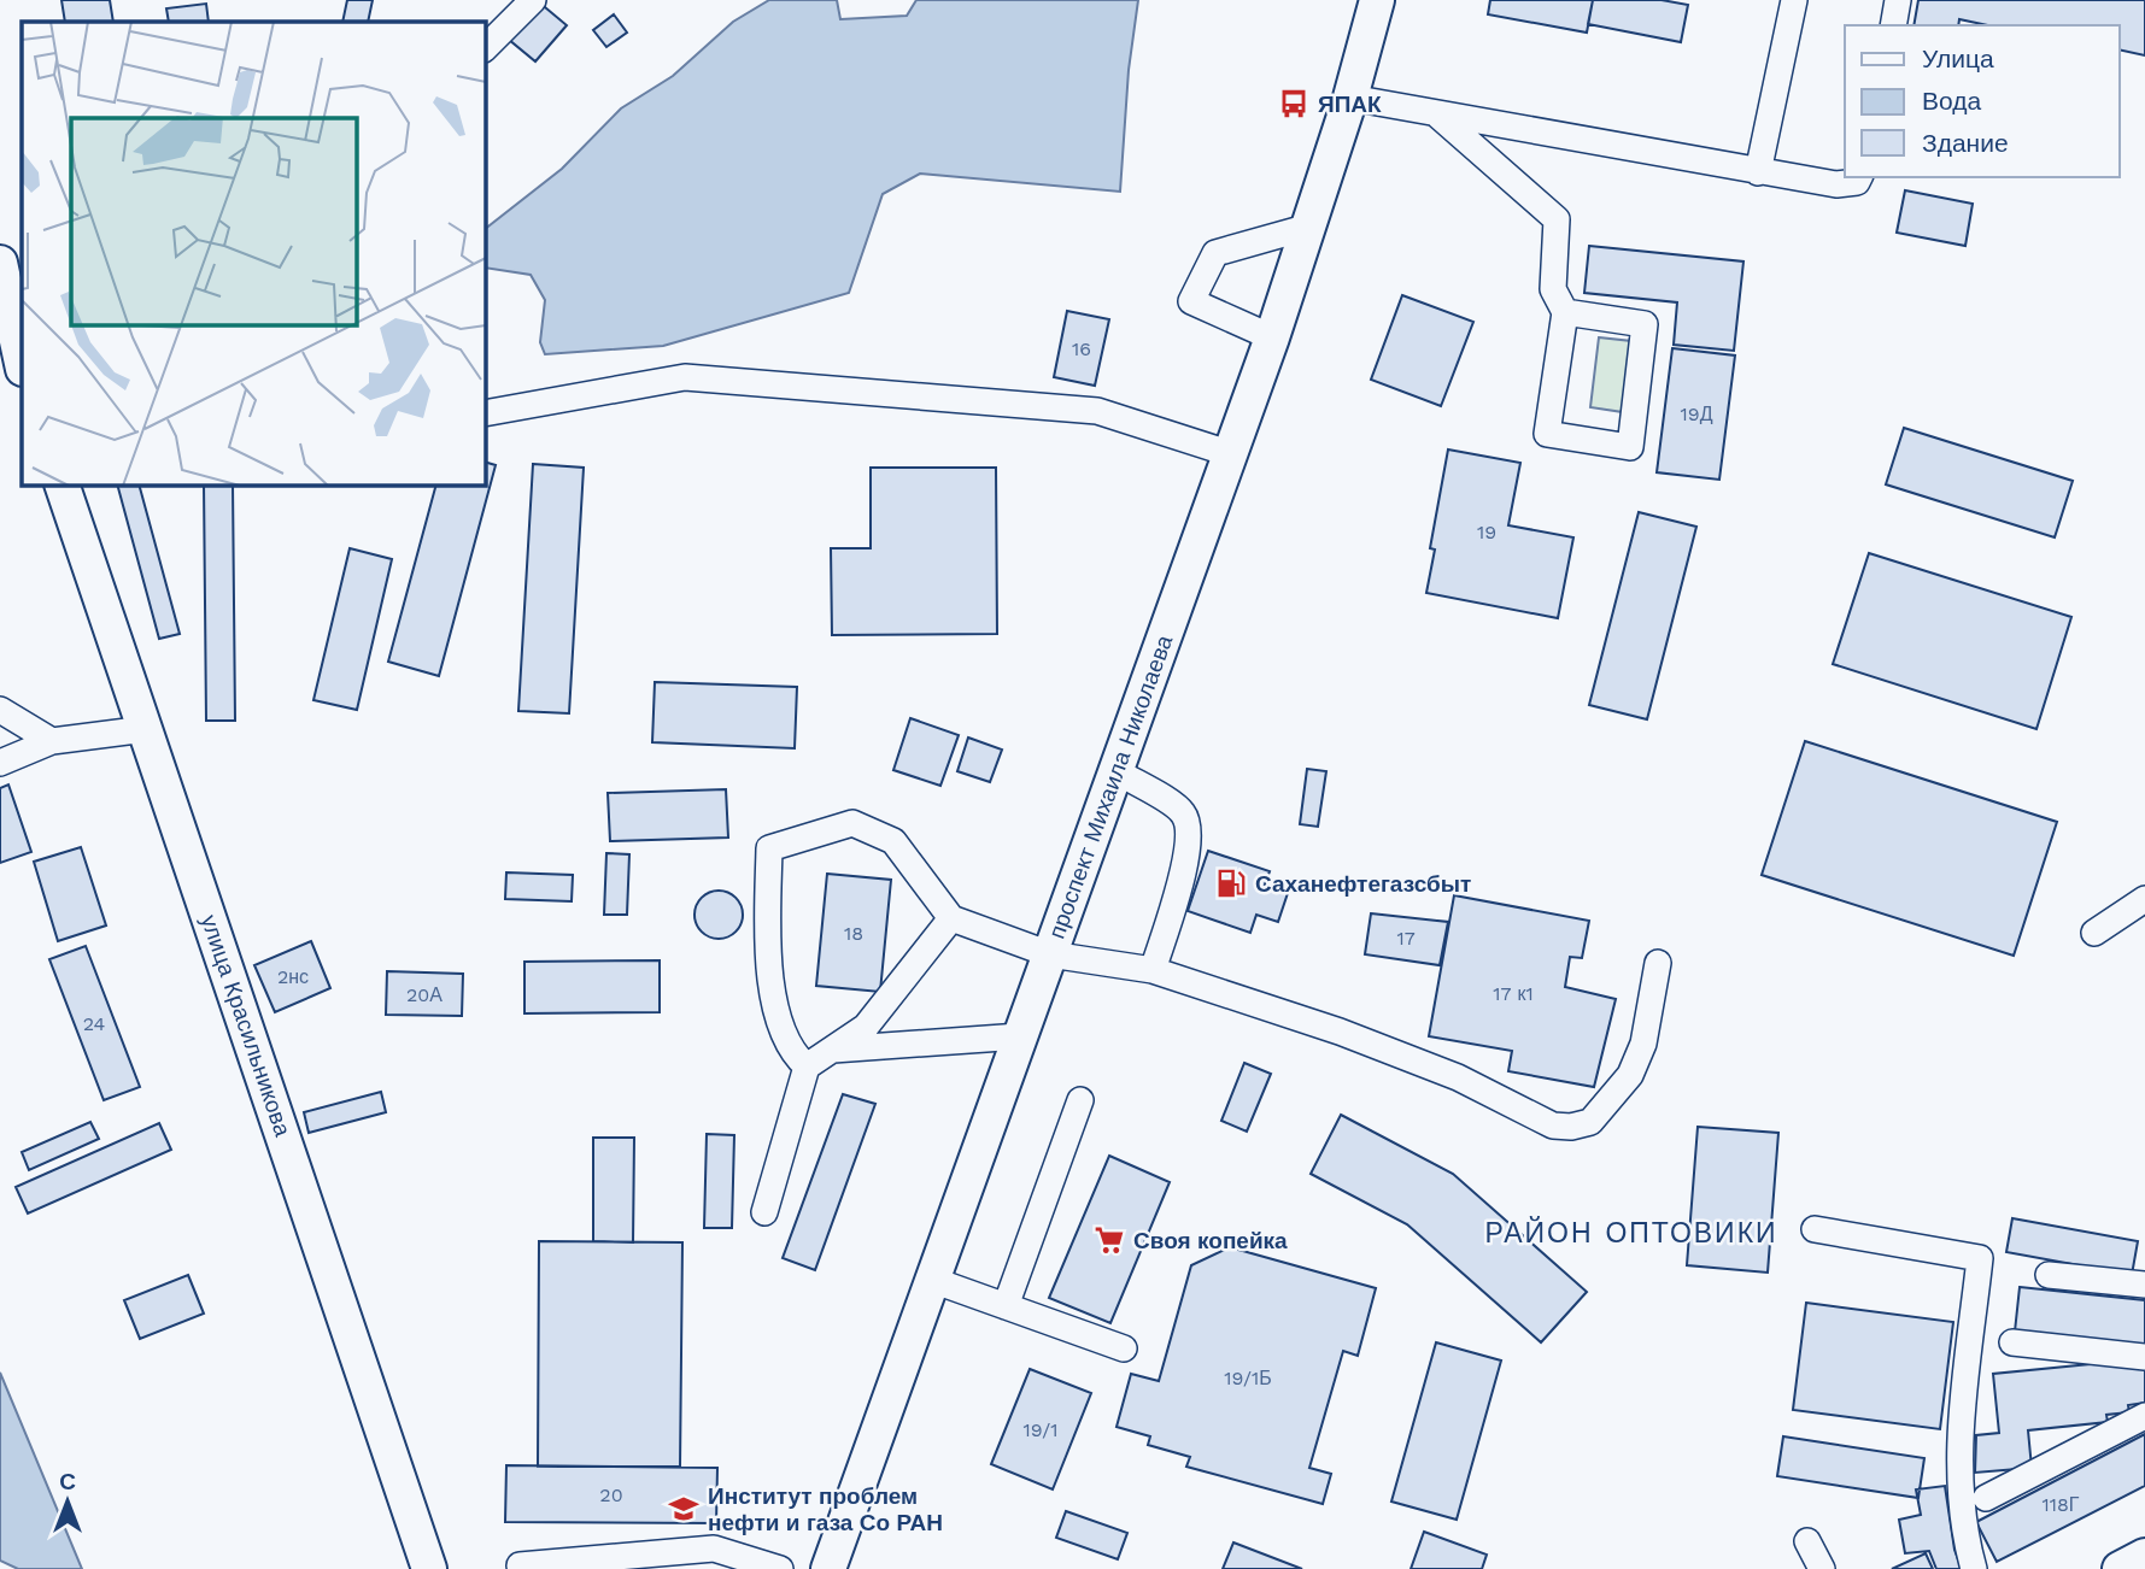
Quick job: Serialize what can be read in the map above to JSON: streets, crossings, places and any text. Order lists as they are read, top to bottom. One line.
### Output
{"streets":{"main road":["проспект Михаила Николаева","улица Красильникова"]},"districts":["РАЙОН ОПТОВИКИ"],"places":{"bus stop":["ЯПАК"],"fuel station":["Саханефтегазсбыт"],"supermarket":["Своя копейка"],"school or university":["Институт проблем нефти и газа Со РАН"]},"house_numbers":["16","19Д","19","18","17","2нс","17 к1","20А","24","19/1Б","19/1","20","118Г"],"legend":["Улица","Вода","Здание"],"north":"top"}
